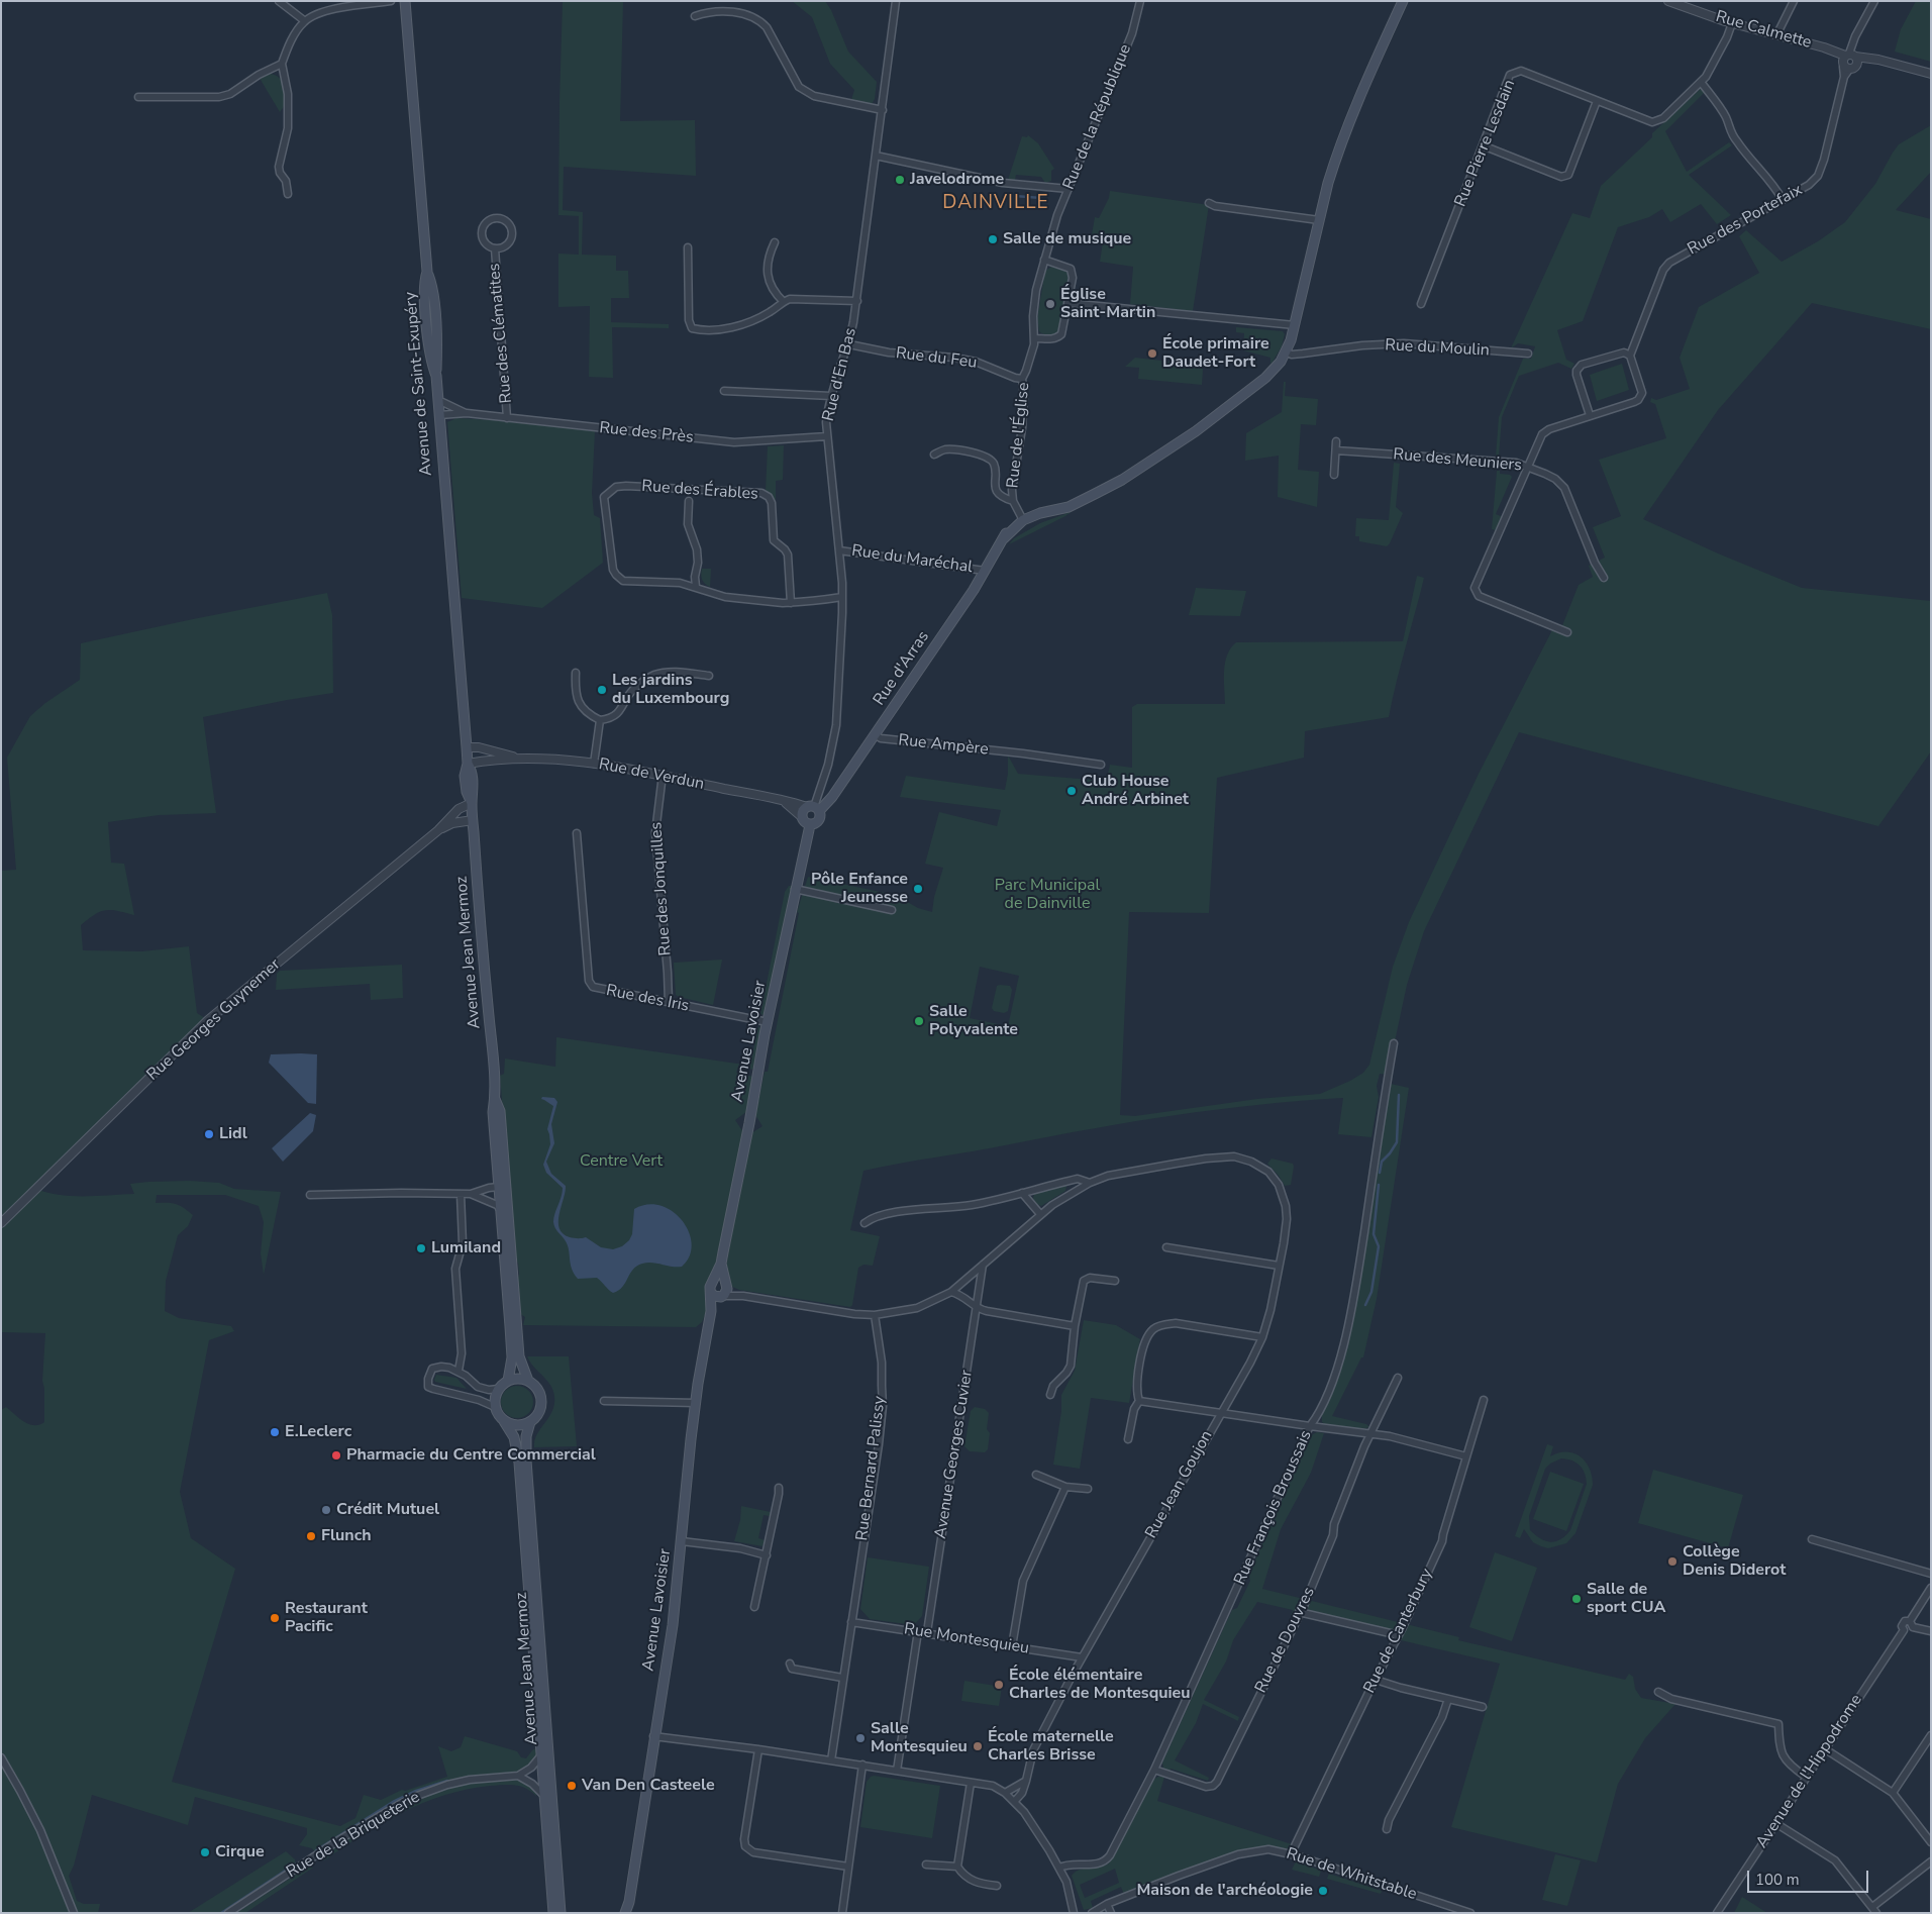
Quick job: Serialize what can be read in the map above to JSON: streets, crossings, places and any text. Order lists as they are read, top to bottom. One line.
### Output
{"streets":{"main road":["Avenue de Saint-Exupéry","Rue d'Arras","Avenue Jean Mermoz","Avenue Lavoisier"],"street":["Rue Calmette","Rue de la République","Rue Pierre Lesdain","Rue des Portefaix","Rue des Clématites","Rue du Moulin","Rue du Feu","Rue d'En Bas","Rue des Près","Rue de l'Église","Rue des Meuniers","Rue des Érables","Rue du Maréchal","Rue Ampère","Rue de Verdun","Rue des Jonquilles","Rue des Iris","Rue Georges Guynemer","Avenue Georges Cuvier","Rue Bernard Palissy","Rue Jean Goujon","Rue François Broussais","Rue de Canterbury","Rue Montesquieu","Rue de Douvres","Avenue de l'Hippodrome","Rue de la Briqueterie","Rue de Whitstable"]},"crossings":[["Rue Calmette","Rue Pierre Lesdain"],["Rue Calmette","Rue des Portefaix"],["Rue de la République","Rue de l'Église"],["Rue des Clématites","Rue des Près"],["Rue du Feu","Rue d'En Bas"],["Rue du Feu","Rue de l'Église"],["Rue d'En Bas","Rue des Près"],["Rue d'En Bas","Rue du Maréchal"],["Rue d'En Bas","Rue d'Arras"],["Rue d'En Bas","Rue de Verdun"],["Rue d'En Bas","Avenue Lavoisier"],["Avenue de Saint-Exupéry","Rue des Près"],["Avenue de Saint-Exupéry","Avenue Jean Mermoz"],["Rue de l'Église","Rue d'Arras"],["Rue du Maréchal","Rue d'Arras"],["Rue d'Arras","Rue Ampère"],["Rue d'Arras","Rue de Verdun"],["Rue d'Arras","Avenue Lavoisier"],["Rue de Verdun","Rue des Jonquilles"],["Rue de Verdun","Avenue Lavoisier"],["Rue des Jonquilles","Rue des Iris"],["Rue des Iris","Avenue Lavoisier"],["Avenue Georges Cuvier","Rue Montesquieu"],["Rue Bernard Palissy","Rue Montesquieu"],["Rue Jean Goujon","Rue Montesquieu"],["Rue François Broussais","Rue de Douvres"],["Rue de Canterbury","Rue de Whitstable"]],"districts":["DAINVILLE"],"parks":["Parc Municipal de Dainville","Centre Vert"],"places":["Javelodrome","Salle de musique","Église Saint-Martin","École primaire Daudet-Fort","Les jardins du Luxembourg","Club House André Arbinet","Pôle Enfance Jeunesse","Salle Polyvalente","Lidl","Lumiland","E.Leclerc","Pharmacie du Centre Commercial","Crédit Mutuel","Flunch","Collège Denis Diderot","Salle de sport CUA","Restaurant Pacific","École élémentaire Charles de Montesquieu","Salle Montesquieu","École maternelle Charles Brisse","Van Den Casteele","Cirque","Maison de l'archéologie"],"scale_bar":"100 m"}
